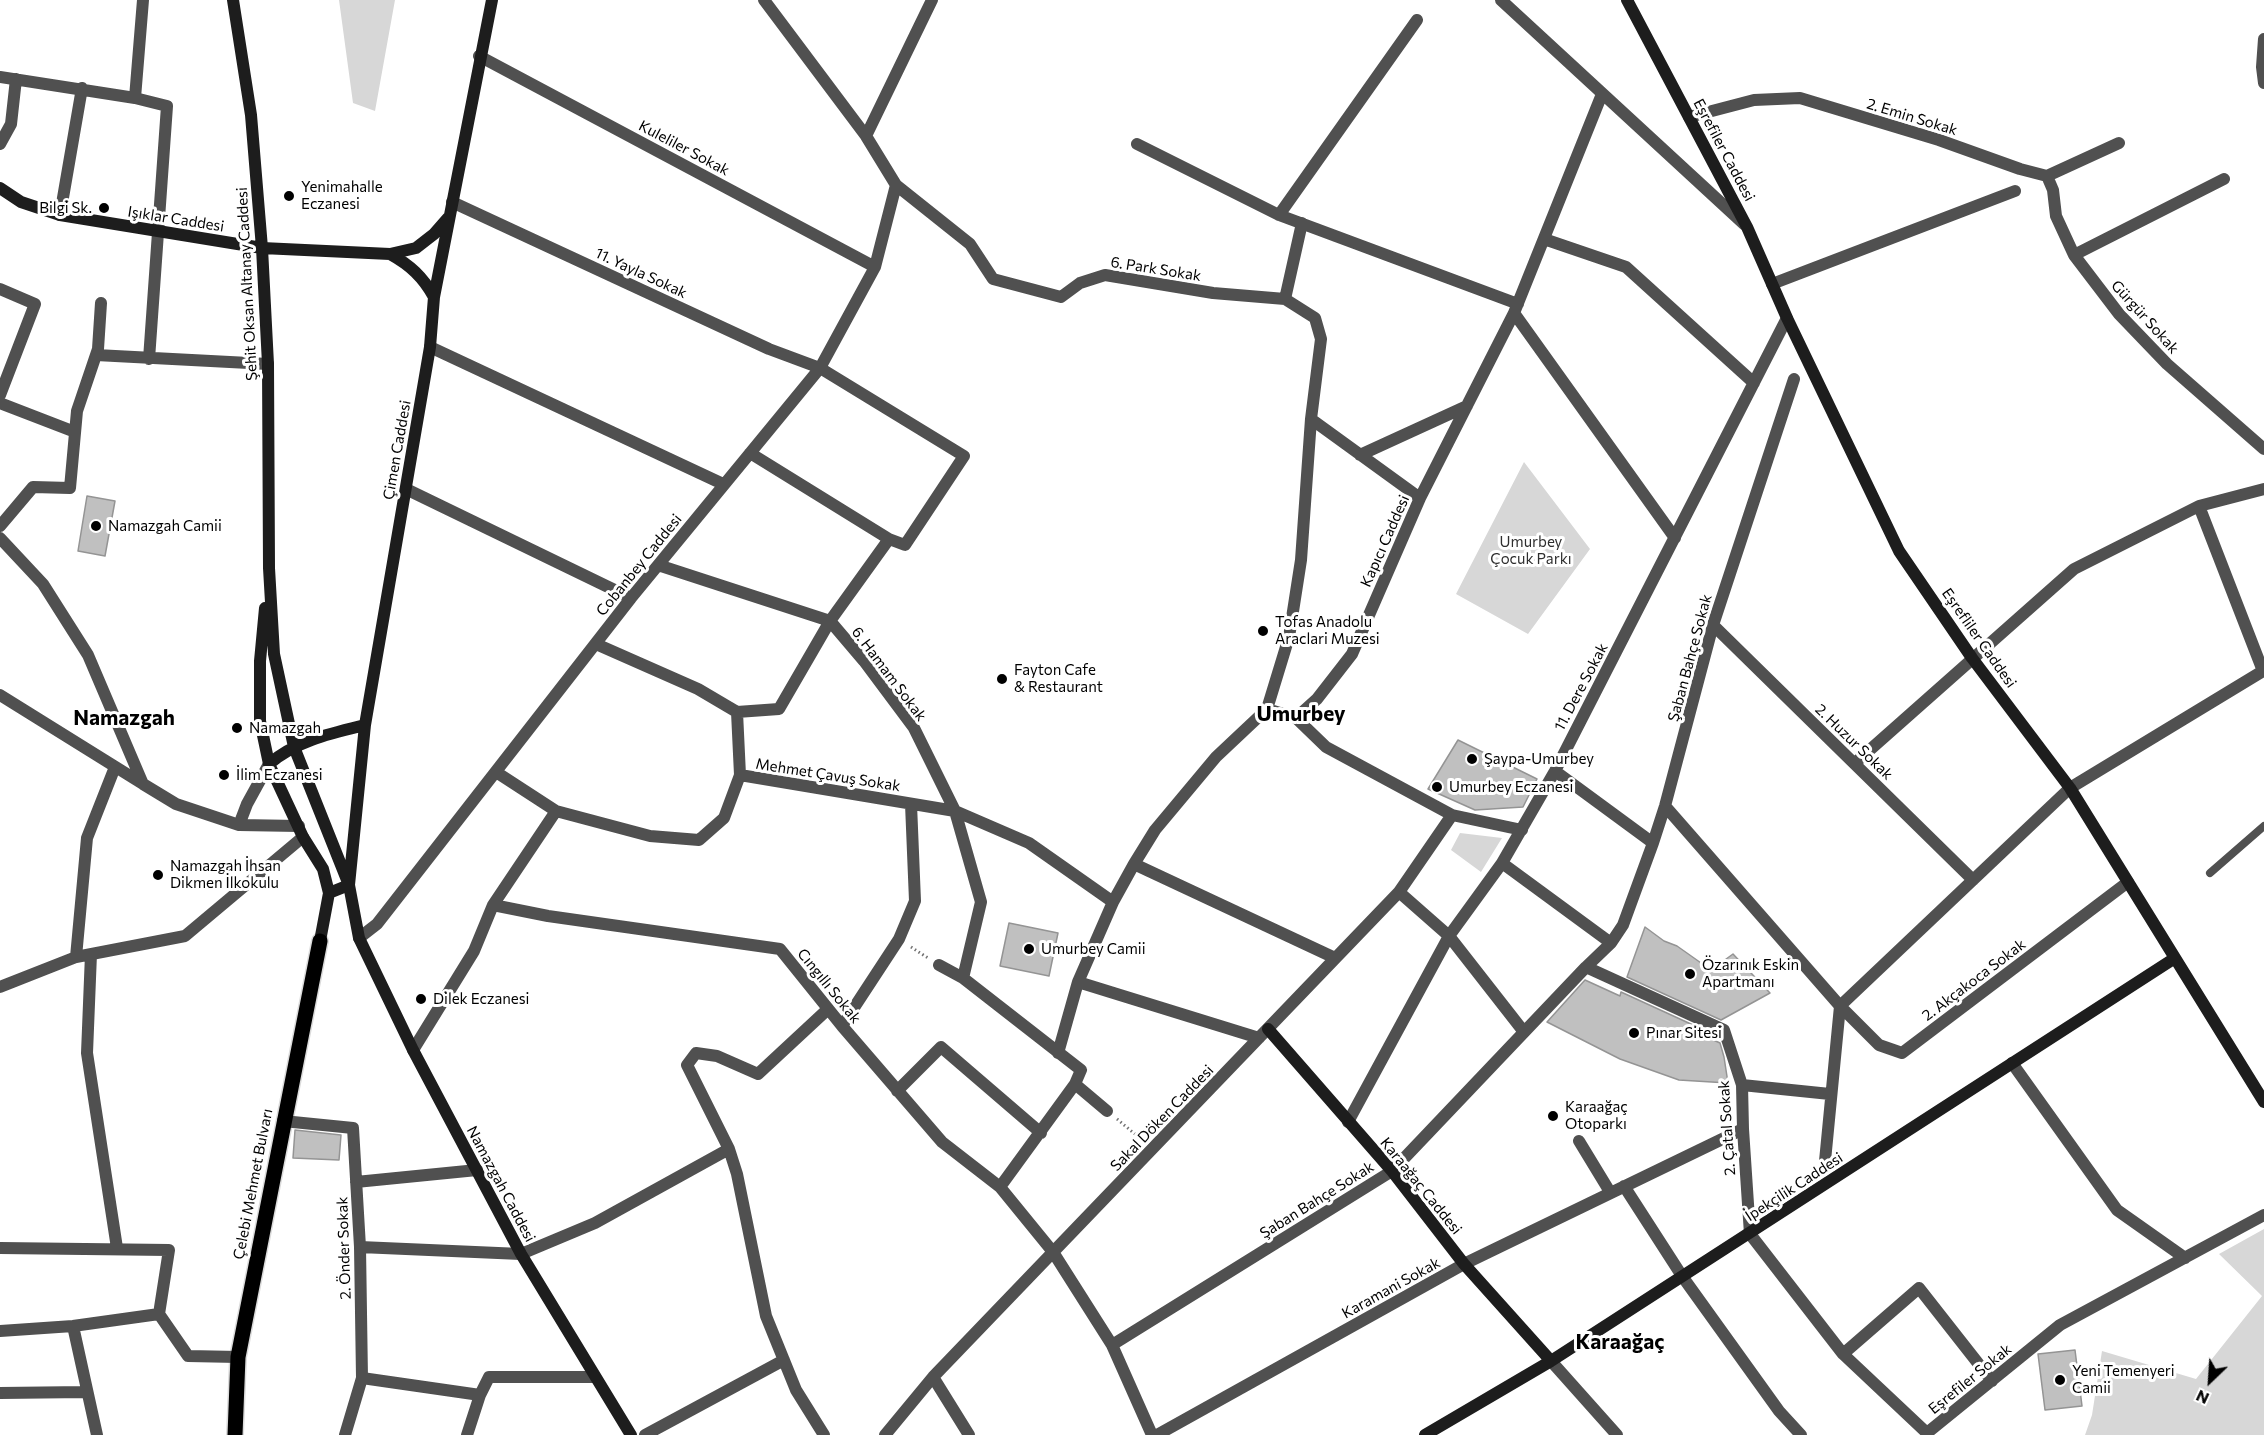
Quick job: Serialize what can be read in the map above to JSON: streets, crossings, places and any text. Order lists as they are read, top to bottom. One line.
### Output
{"streets":{"main road":["Eşrefiler Caddesi","Işıklar Caddesi","Şehit Oksan Altanay Caddesi","Çimen Caddesi","Eşrefliler Caddesi","Çelebi Mehmet Bulvarı","Namazgah Caddesi","Karaağaç Caddesi","İpekçilik Caddesi"],"street":["2. Emin Sokak","Kuleliler Sokak","6. Park Sokak","11. Yayla Sokak","Gürgür Sokak","Kapıcı Caddesi","Cobanbey Caddesi","Şaban Bahçe Sokak","6. Hamam Sokak","11. Dere Sokak","2. Huzur Sokak","Mehmet Çavuş Sokak","2. Akçakoca Sokak","Cıngıllı Sokak","Sakal Döken Caddesi","2. Çatal Sokak","2. Önder Sokak","Karamani Sokak","Eşrefiler Sokak"]},"crossings":[["2. Emin Sokak","Eşrefiler Caddesi"],["2. Emin Sokak","Gürgür Sokak"],["Kuleliler Sokak","Çimen Caddesi"],["Kuleliler Sokak","Cobanbey Caddesi"],["Eşrefiler Caddesi","Eşrefliler Caddesi"],["Eşrefiler Caddesi","11. Dere Sokak"],["Işıklar Caddesi","Şehit Oksan Altanay Caddesi"],["6. Park Sokak","Cobanbey Caddesi"],["11. Yayla Sokak","Çimen Caddesi"],["11. Yayla Sokak","Cobanbey Caddesi"],["Şehit Oksan Altanay Caddesi","Çimen Caddesi"],["Şehit Oksan Altanay Caddesi","Cobanbey Caddesi"],["Şehit Oksan Altanay Caddesi","Çelebi Mehmet Bulvarı"],["Şehit Oksan Altanay Caddesi","Namazgah Caddesi"],["Cobanbey Caddesi","6. Hamam Sokak"],["Cobanbey Caddesi","Mehmet Çavuş Sokak"],["Cobanbey Caddesi","Namazgah Caddesi"],["Eşrefliler Caddesi","11. Dere Sokak"],["Eşrefliler Caddesi","2. Akçakoca Sokak"],["Eşrefliler Caddesi","İpekçilik Caddesi"],["Şaban Bahçe Sokak","2. Huzur Sokak"],["Şaban Bahçe Sokak","Cıngıllı Sokak"],["Şaban Bahçe Sokak","2. Çatal Sokak"],["Şaban Bahçe Sokak","Karaağaç Caddesi"],["6. Hamam Sokak","Mehmet Çavuş Sokak"],["11. Dere Sokak","Karaağaç Caddesi"],["Cıngıllı Sokak","Sakal Döken Caddesi"],["Cıngıllı Sokak","Karamani Sokak"],["Sakal Döken Caddesi","Karaağaç Caddesi"],["2. Çatal Sokak","İpekçilik Caddesi"],["2. Çatal Sokak","Karamani Sokak"],["2. Çatal Sokak","Eşrefiler Sokak"],["Çelebi Mehmet Bulvarı","2. Önder Sokak"],["Karaağaç Caddesi","İpekçilik Caddesi"],["Karaağaç Caddesi","Karamani Sokak"],["İpekçilik Caddesi","Eşrefiler Sokak"]],"districts":["Umurbey","Namazgah","Karaağaç"],"parks":["Umurbey Çocuk Parkı"],"places":["Yenimahalle Eczanesi","Bilgi Sk.","Namazgah Camii","Tofas Anadolu Araclari Muzesi","Fayton Cafe & Restaurant","Namazgah","Şaypa-Umurbey","İlim Eczanesi","Umurbey Eczanesi","Namazgah İhsan Dikmen İlkokulu","Umurbey Camii","Özarınık Eskin Apartmanı","Dilek Eczanesi","Pınar Sitesi","Karaağaç Otoparkı","Yeni Temenyeri Camii"],"north":"bottom left"}
